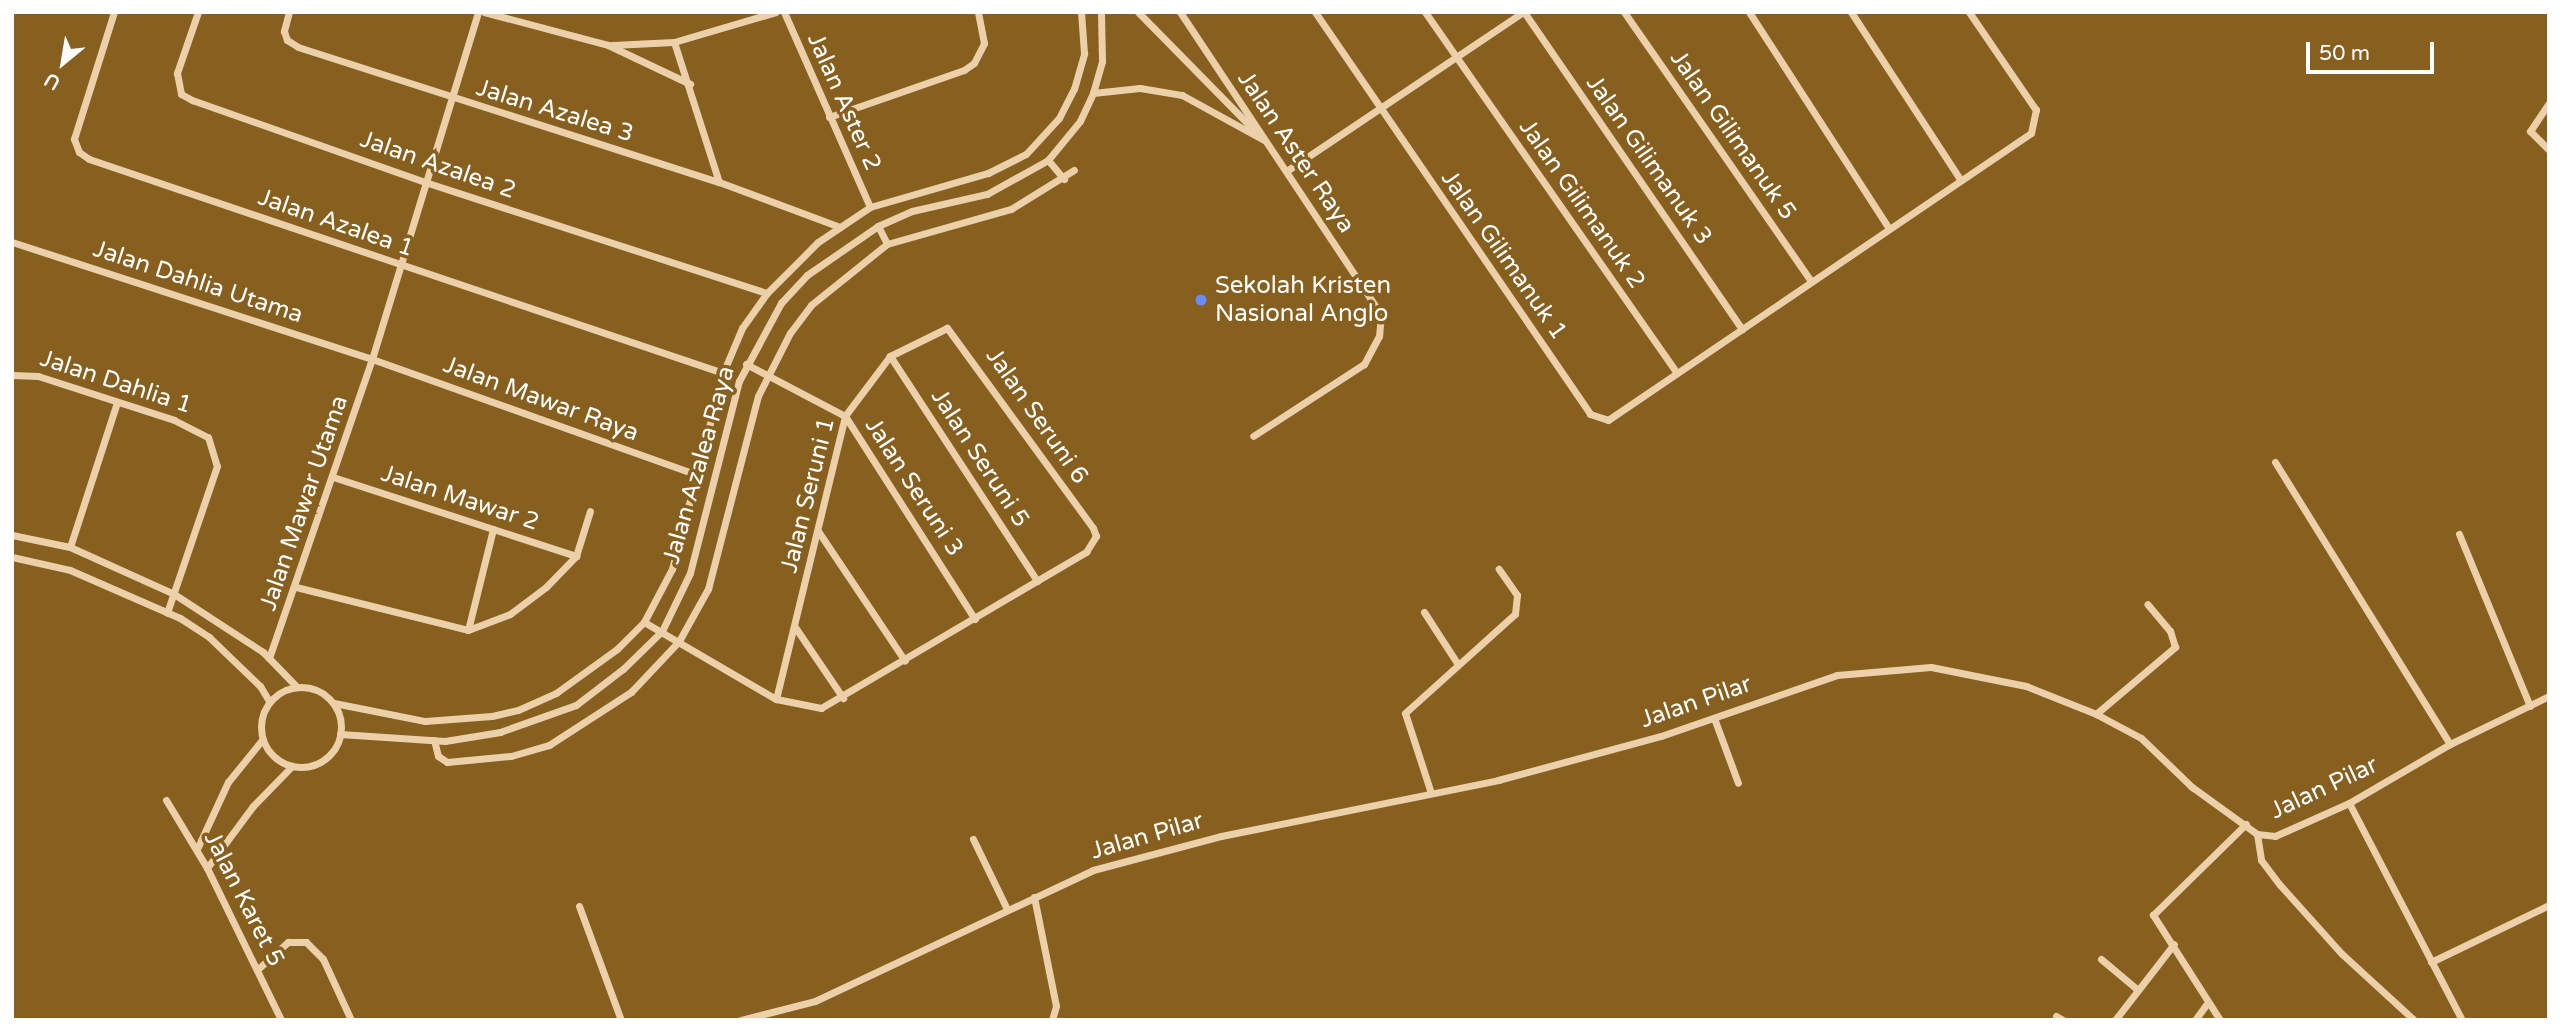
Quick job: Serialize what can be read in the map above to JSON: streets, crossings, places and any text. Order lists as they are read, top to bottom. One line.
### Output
{"streets":{"street":["Jalan Aster 2","Jalan Azalea 3","Jalan Gilimanuk 5","Jalan Aster Raya","Jalan Gilimanuk 3","Jalan Azalea 2","Jalan Gilimanuk 2","Jalan Azalea 1","Jalan Gilimanuk 1","Jalan Dahlia Utama","Jalan Dahlia 1","Jalan Mawar Raya","Jalan Seruni 6","Jalan Seruni 5","Jalan Azalea Raya","Jalan Seruni 3","Jalan Seruni 1","Jalan Mawar 2","Jalan Mawar Utama","Jalan Pilar","Jalan Karet 5"]},"crossings":[["Jalan Aster 2","Jalan Azalea Raya"],["Jalan Azalea 3","Jalan Azalea Raya"],["Jalan Azalea 3","Jalan Mawar Utama"],["Jalan Azalea 2","Jalan Azalea Raya"],["Jalan Azalea 2","Jalan Mawar Utama"],["Jalan Gilimanuk 2","Jalan Gilimanuk 1"],["Jalan Azalea 1","Jalan Azalea Raya"],["Jalan Azalea 1","Jalan Mawar Utama"],["Jalan Dahlia Utama","Jalan Mawar Raya"],["Jalan Dahlia Utama","Jalan Mawar Utama"],["Jalan Mawar Raya","Jalan Azalea Raya"],["Jalan Mawar Raya","Jalan Mawar Utama"],["Jalan Seruni 6","Jalan Seruni 5"],["Jalan Seruni 6","Jalan Seruni 1"],["Jalan Seruni 5","Jalan Seruni 1"],["Jalan Azalea Raya","Jalan Seruni 3"],["Jalan Seruni 3","Jalan Seruni 1"],["Jalan Mawar 2","Jalan Mawar Utama"]],"places":["Sekolah Kristen Nasional Anglo"],"scale_bar":"50 m","north":"bottom left"}
